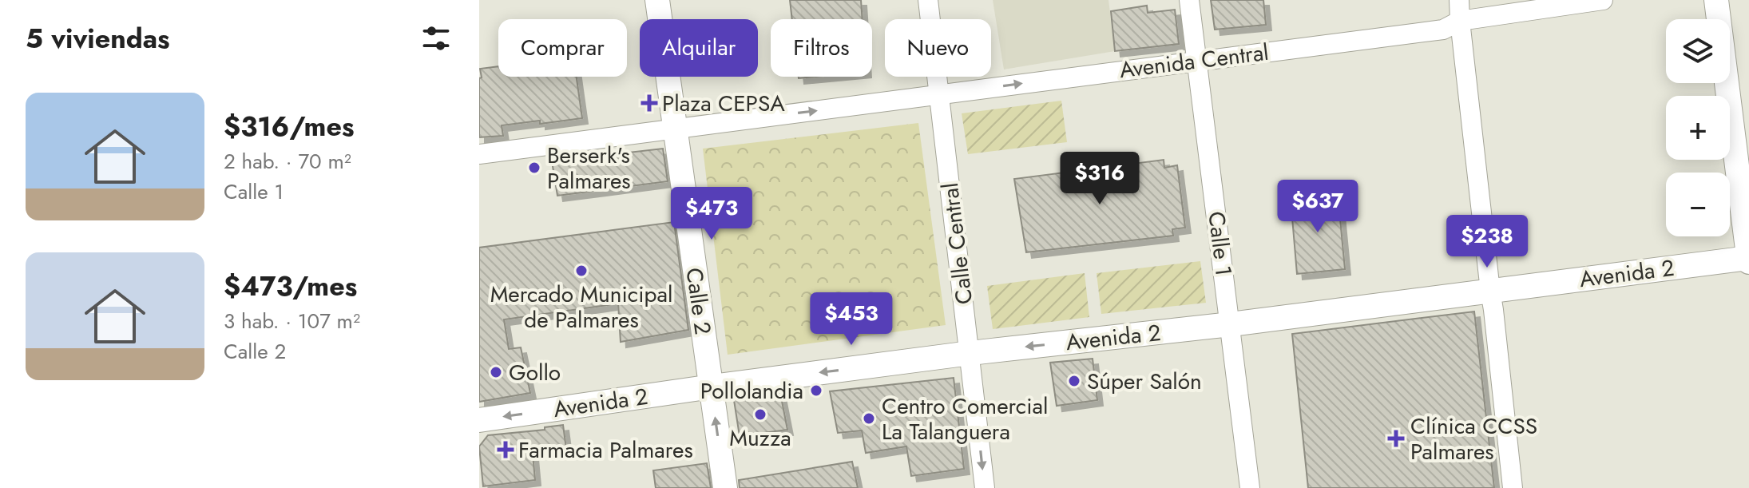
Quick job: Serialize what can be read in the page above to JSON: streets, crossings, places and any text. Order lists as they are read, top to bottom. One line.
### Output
{"streets":{"main road":["Avenida 2","Calle 2"],"street":["Avenida Central","Calle Central","Calle 1"]},"crossings":[["Avenida Central","Calle Central"],["Avenida Central","Calle 1"],["Avenida Central","Calle 2"],["Calle Central","Avenida 2"],["Calle 1","Avenida 2"],["Avenida 2","Calle 2"]],"one_way":["Avenida Central","Avenida 2"],"places":{"health":["Plaza CEPSA","Clínica CCSS Palmares","Farmacia Palmares"],"other":["Berserk's Palmares","Mercado Municipal de Palmares","Gollo","Súper Salón","Pollolandia","Muzza","Centro Comercial La Talanguera"]},"page":{"heading":"5 viviendas","map_buttons":["+","−"],"chip":["Comprar","Alquilar","Filtros","Nuevo"],"list":[{"name":"$316/mes","note":"2 hab. · 70 m² · Calle 1"},{"name":"$473/mes","note":"3 hab. · 107 m² · Calle 2"}],"price":["$316","$637","$473","$238","$453"]}}
